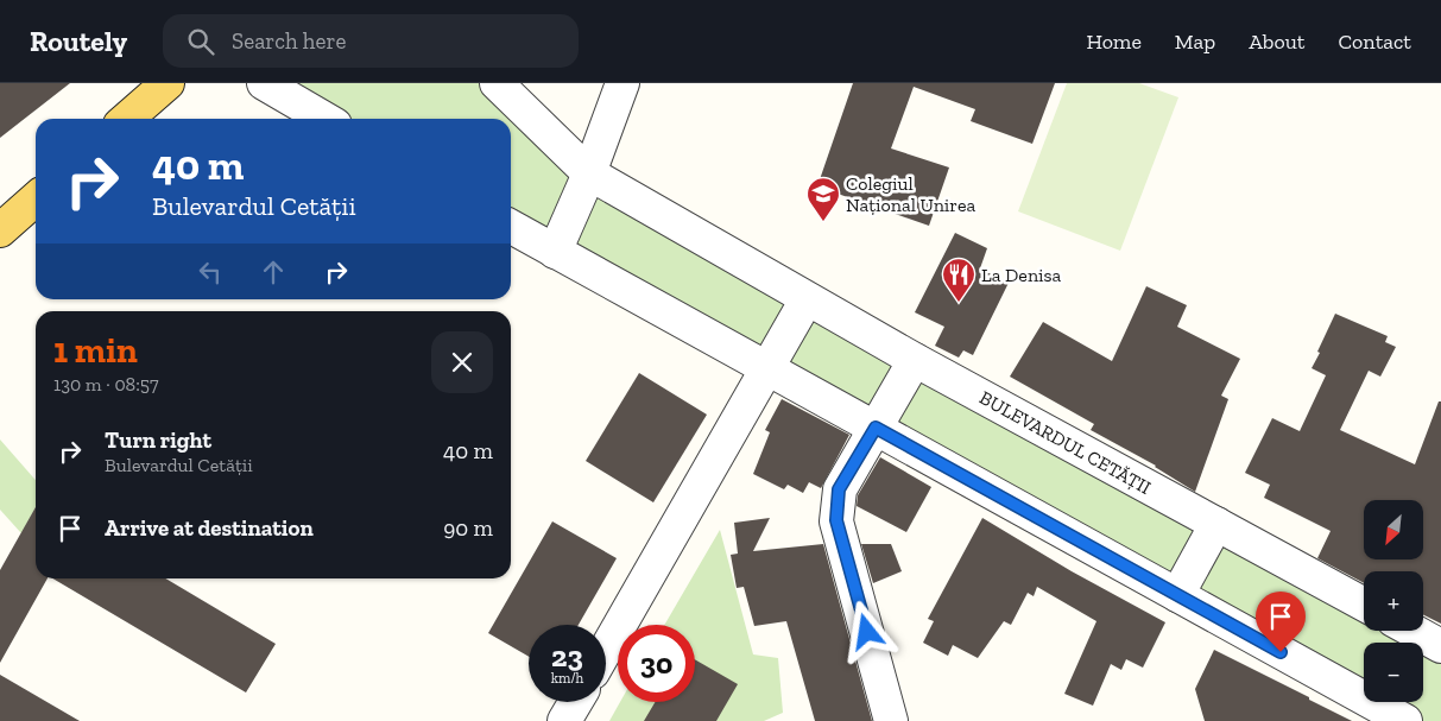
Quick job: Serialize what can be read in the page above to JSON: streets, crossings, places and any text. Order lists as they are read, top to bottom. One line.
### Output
{"streets":{"street":["BULEVARDUL CETĂȚII"]},"places":{"school or university":["Colegiul Național Unirea"],"restaurant":["La Denisa"]},"north":"bottom left","page":{"header":"Routely","search":"Search here","nav":["Home","Map","About","Contact"],"turn":["40 m","Bulevardul Cetății"],"heading":["1 min","130 m · 08:57"],"list":[{"name":"Turn right","note":"Bulevardul Cetății","value":"40 m"},{"name":"Arrive at destination","value":"90 m"}],"map_buttons":["+","−"],"speed":"23 km/h","limit":"30"}}
